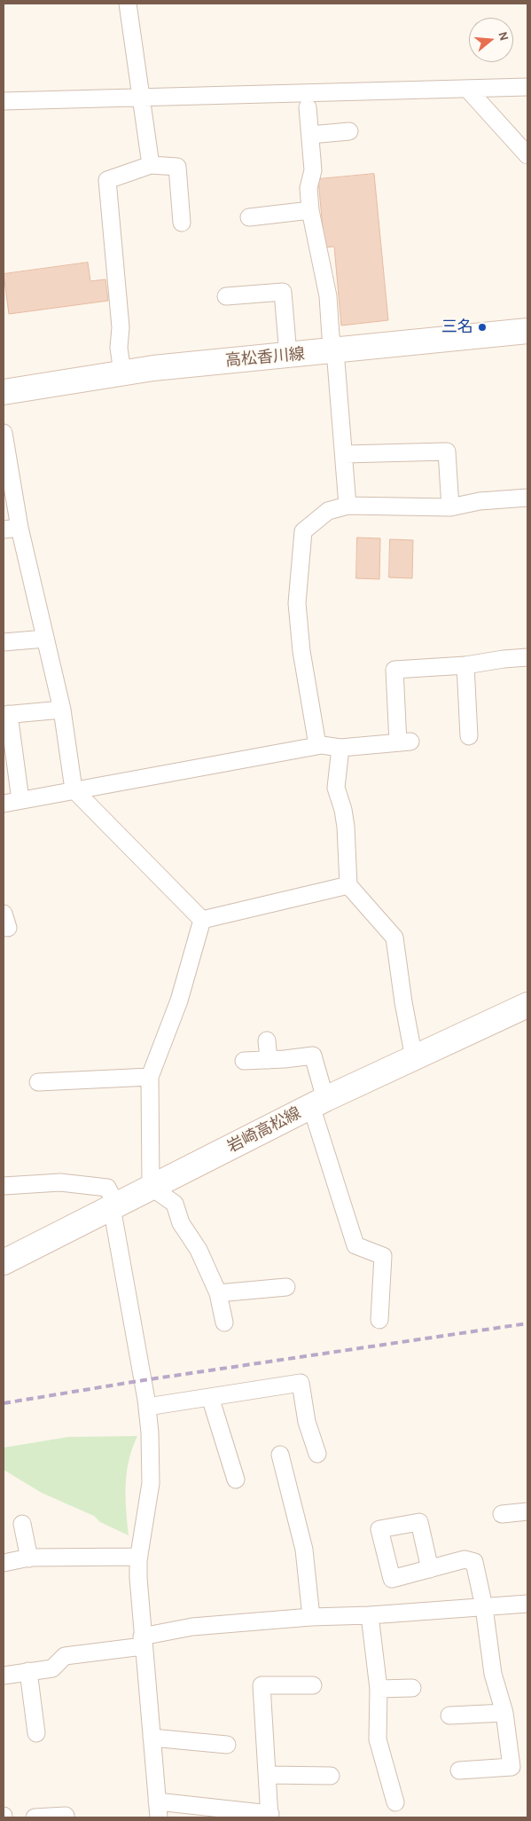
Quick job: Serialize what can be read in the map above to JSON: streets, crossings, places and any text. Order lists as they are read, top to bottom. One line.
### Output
{"streets":{"main road":["高松香川線","岩崎高松線"]},"places":["三名"],"north":"right"}
